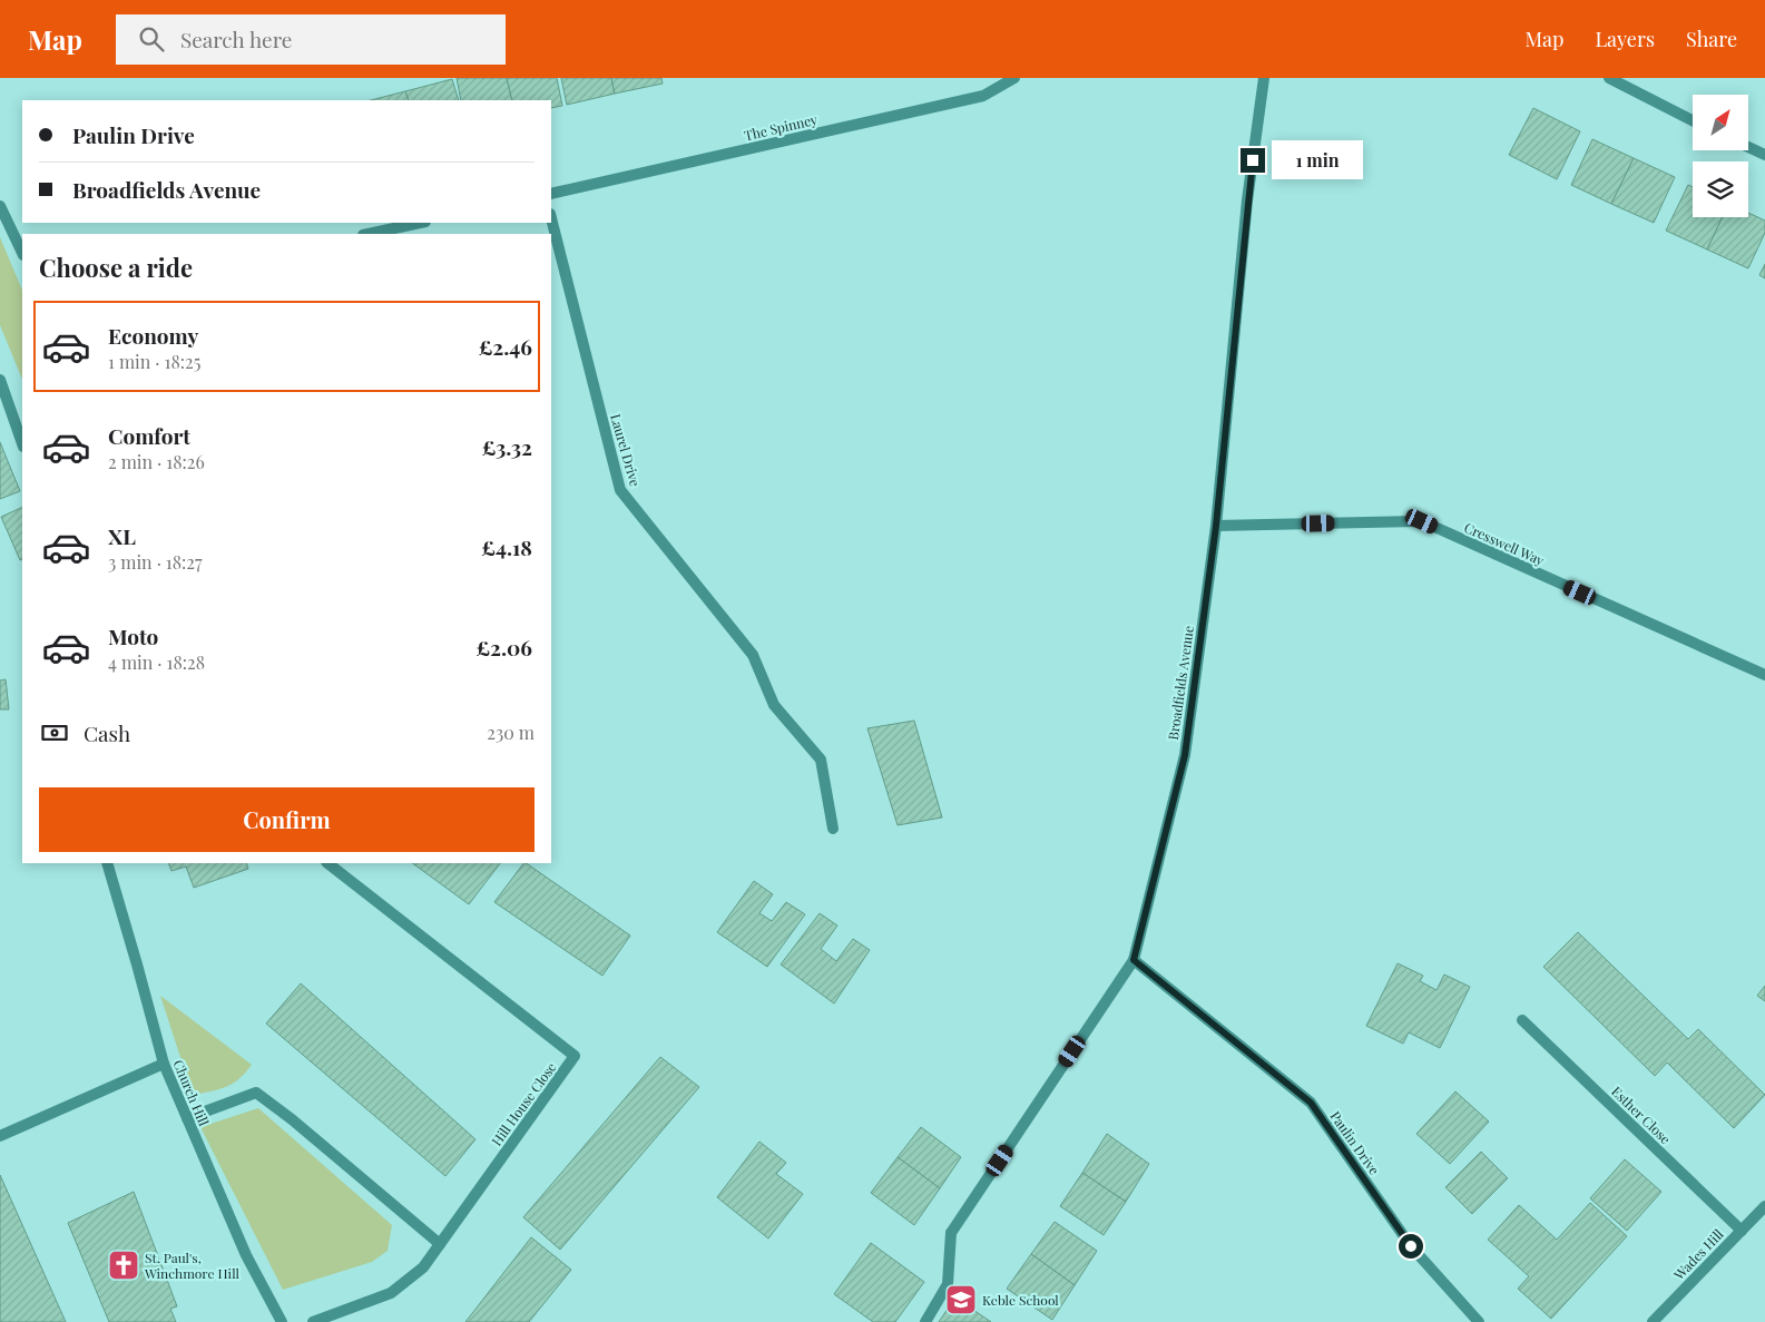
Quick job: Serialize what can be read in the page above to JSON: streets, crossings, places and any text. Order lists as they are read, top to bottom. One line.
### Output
{"streets":{"street":["The Spinney","Laurel Drive","Cresswell Way","Broadfields Avenue","Church Hill","Hill House Close","Esther Close","Paulin Drive","Wades Hill"]},"crossings":[["Cresswell Way","Broadfields Avenue"],["Broadfields Avenue","Paulin Drive"],["Esther Close","Wades Hill"]],"places":{"church":["St. Paul's, Winchmore Hill"],"school or university":["Keble School"]},"north":"top right","page":{"header":"Map","search":"Search here","nav":["Map","Layers","Share"],"banner":["Paulin Drive","Broadfields Avenue"],"bubble":"1 min","heading":"Choose a ride","list":[{"name":"Economy","note":"1 min · 18:25","value":"£2.46"},{"name":"Comfort","note":"2 min · 18:26","value":"£3.32"},{"name":"XL","note":"3 min · 18:27","value":"£4.18"},{"name":"Moto","note":"4 min · 18:28","value":"£2.06"}],"pay":["Cash","230 m"],"buttons":"Confirm"}}
